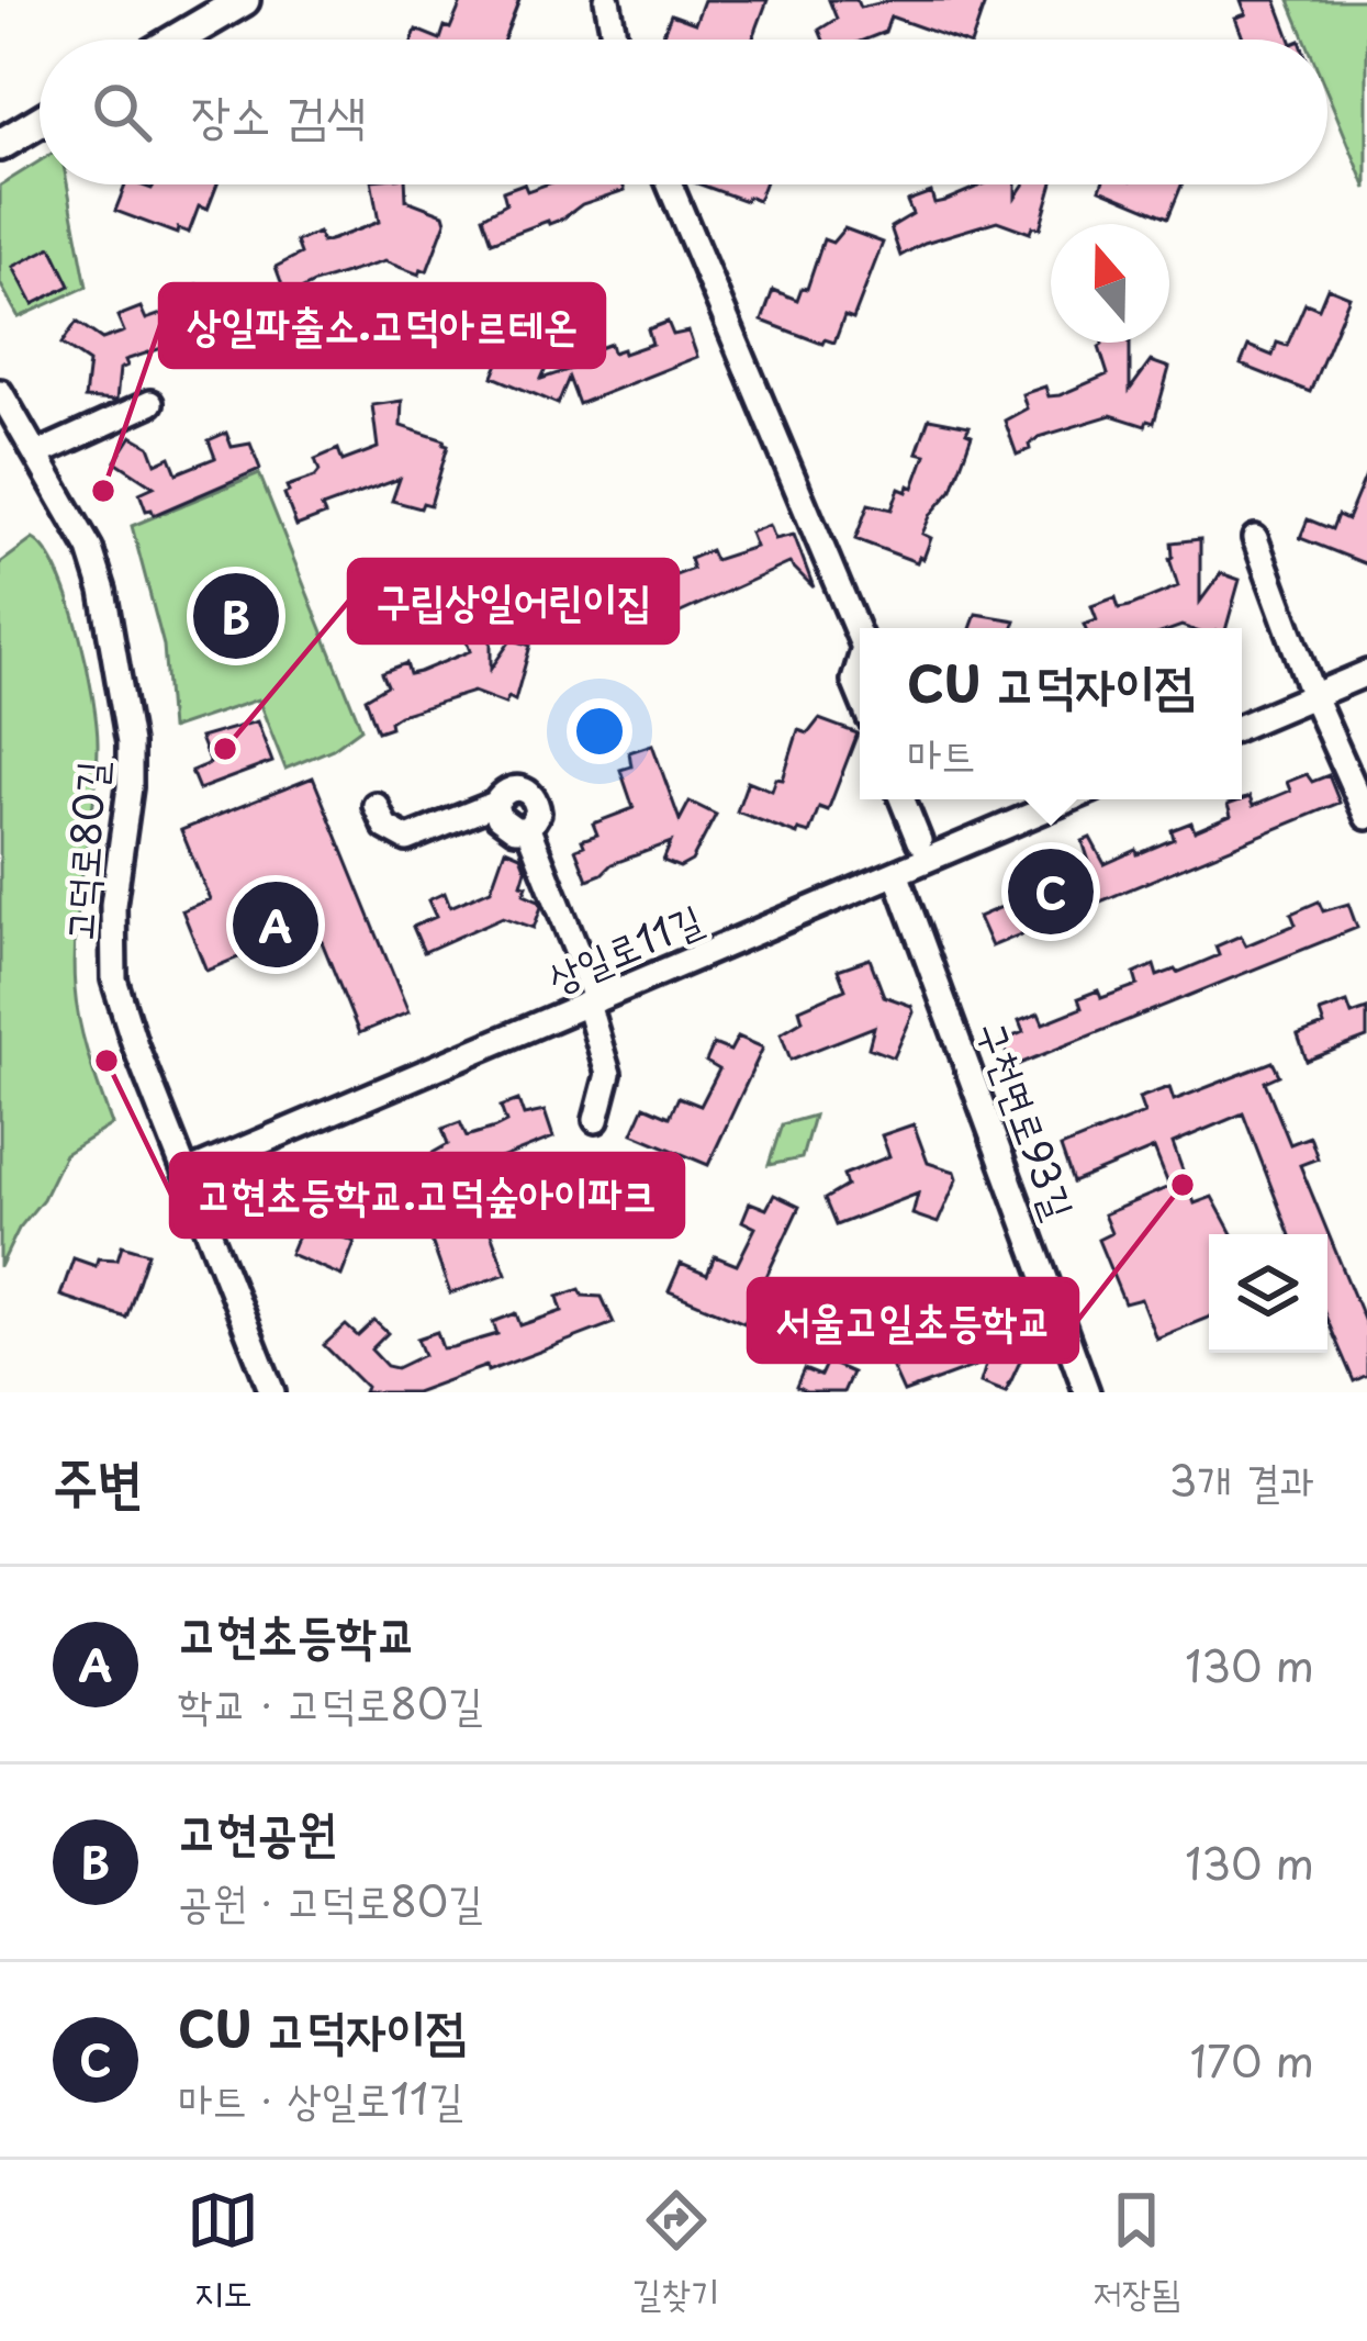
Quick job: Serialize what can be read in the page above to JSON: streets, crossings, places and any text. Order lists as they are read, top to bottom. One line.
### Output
{"streets":{"street":["고덕로80길","상일로11길","구천면로93길"]},"crossings":[["고덕로80길","상일로11길"],["상일로11길","구천면로93길"]],"places":["상일파출소.고덕아르테온","구립상일어린이집","고현초등학교.고덕숲아이파크","서울고일초등학교"],"north":"top","page":{"search":"장소 검색","pins":["B","C","A"],"popup":["CU 고덕자이점","마트"],"heading":["주변","3개 결과"],"list":[{"mark":"A","name":"고현초등학교","note":"학교 · 고덕로80길","value":"130 m"},{"mark":"B","name":"고현공원","note":"공원 · 고덕로80길","value":"130 m"},{"mark":"C","name":"CU 고덕자이점","note":"마트 · 상일로11길","value":"170 m"}],"nav":["지도","길찾기","저장됨"]}}
